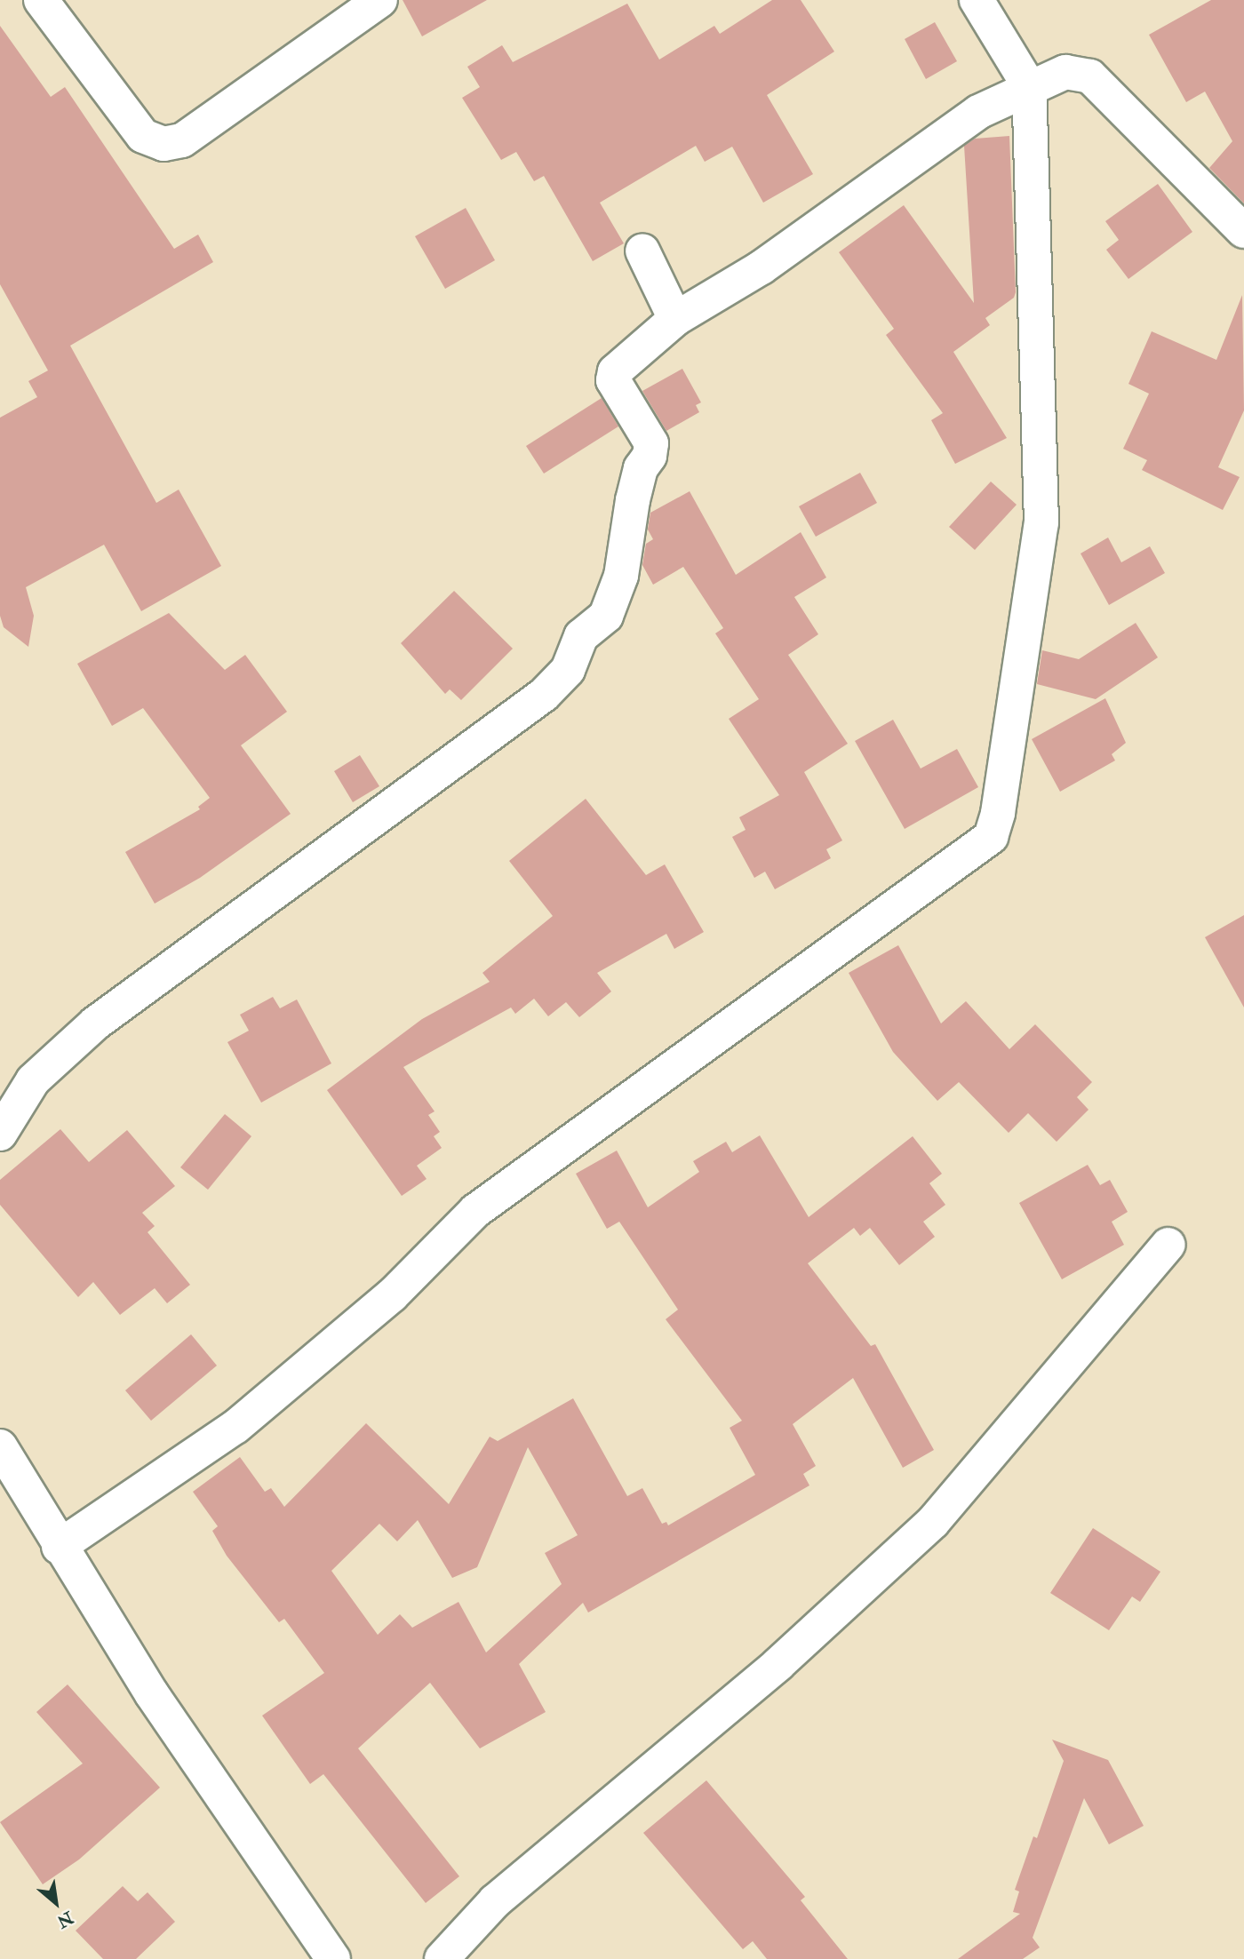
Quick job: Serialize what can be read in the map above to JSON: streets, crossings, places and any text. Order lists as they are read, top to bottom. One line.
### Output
{"north":"bottom right"}
